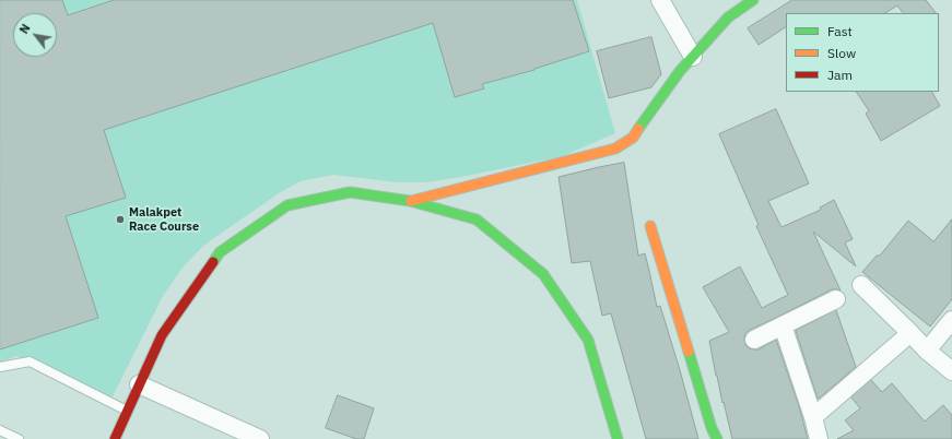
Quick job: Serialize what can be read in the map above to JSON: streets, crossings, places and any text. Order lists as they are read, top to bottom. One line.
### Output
{"places":["Malakpet Race Course"],"legend":["Fast","Slow","Jam"],"north":"top left"}
